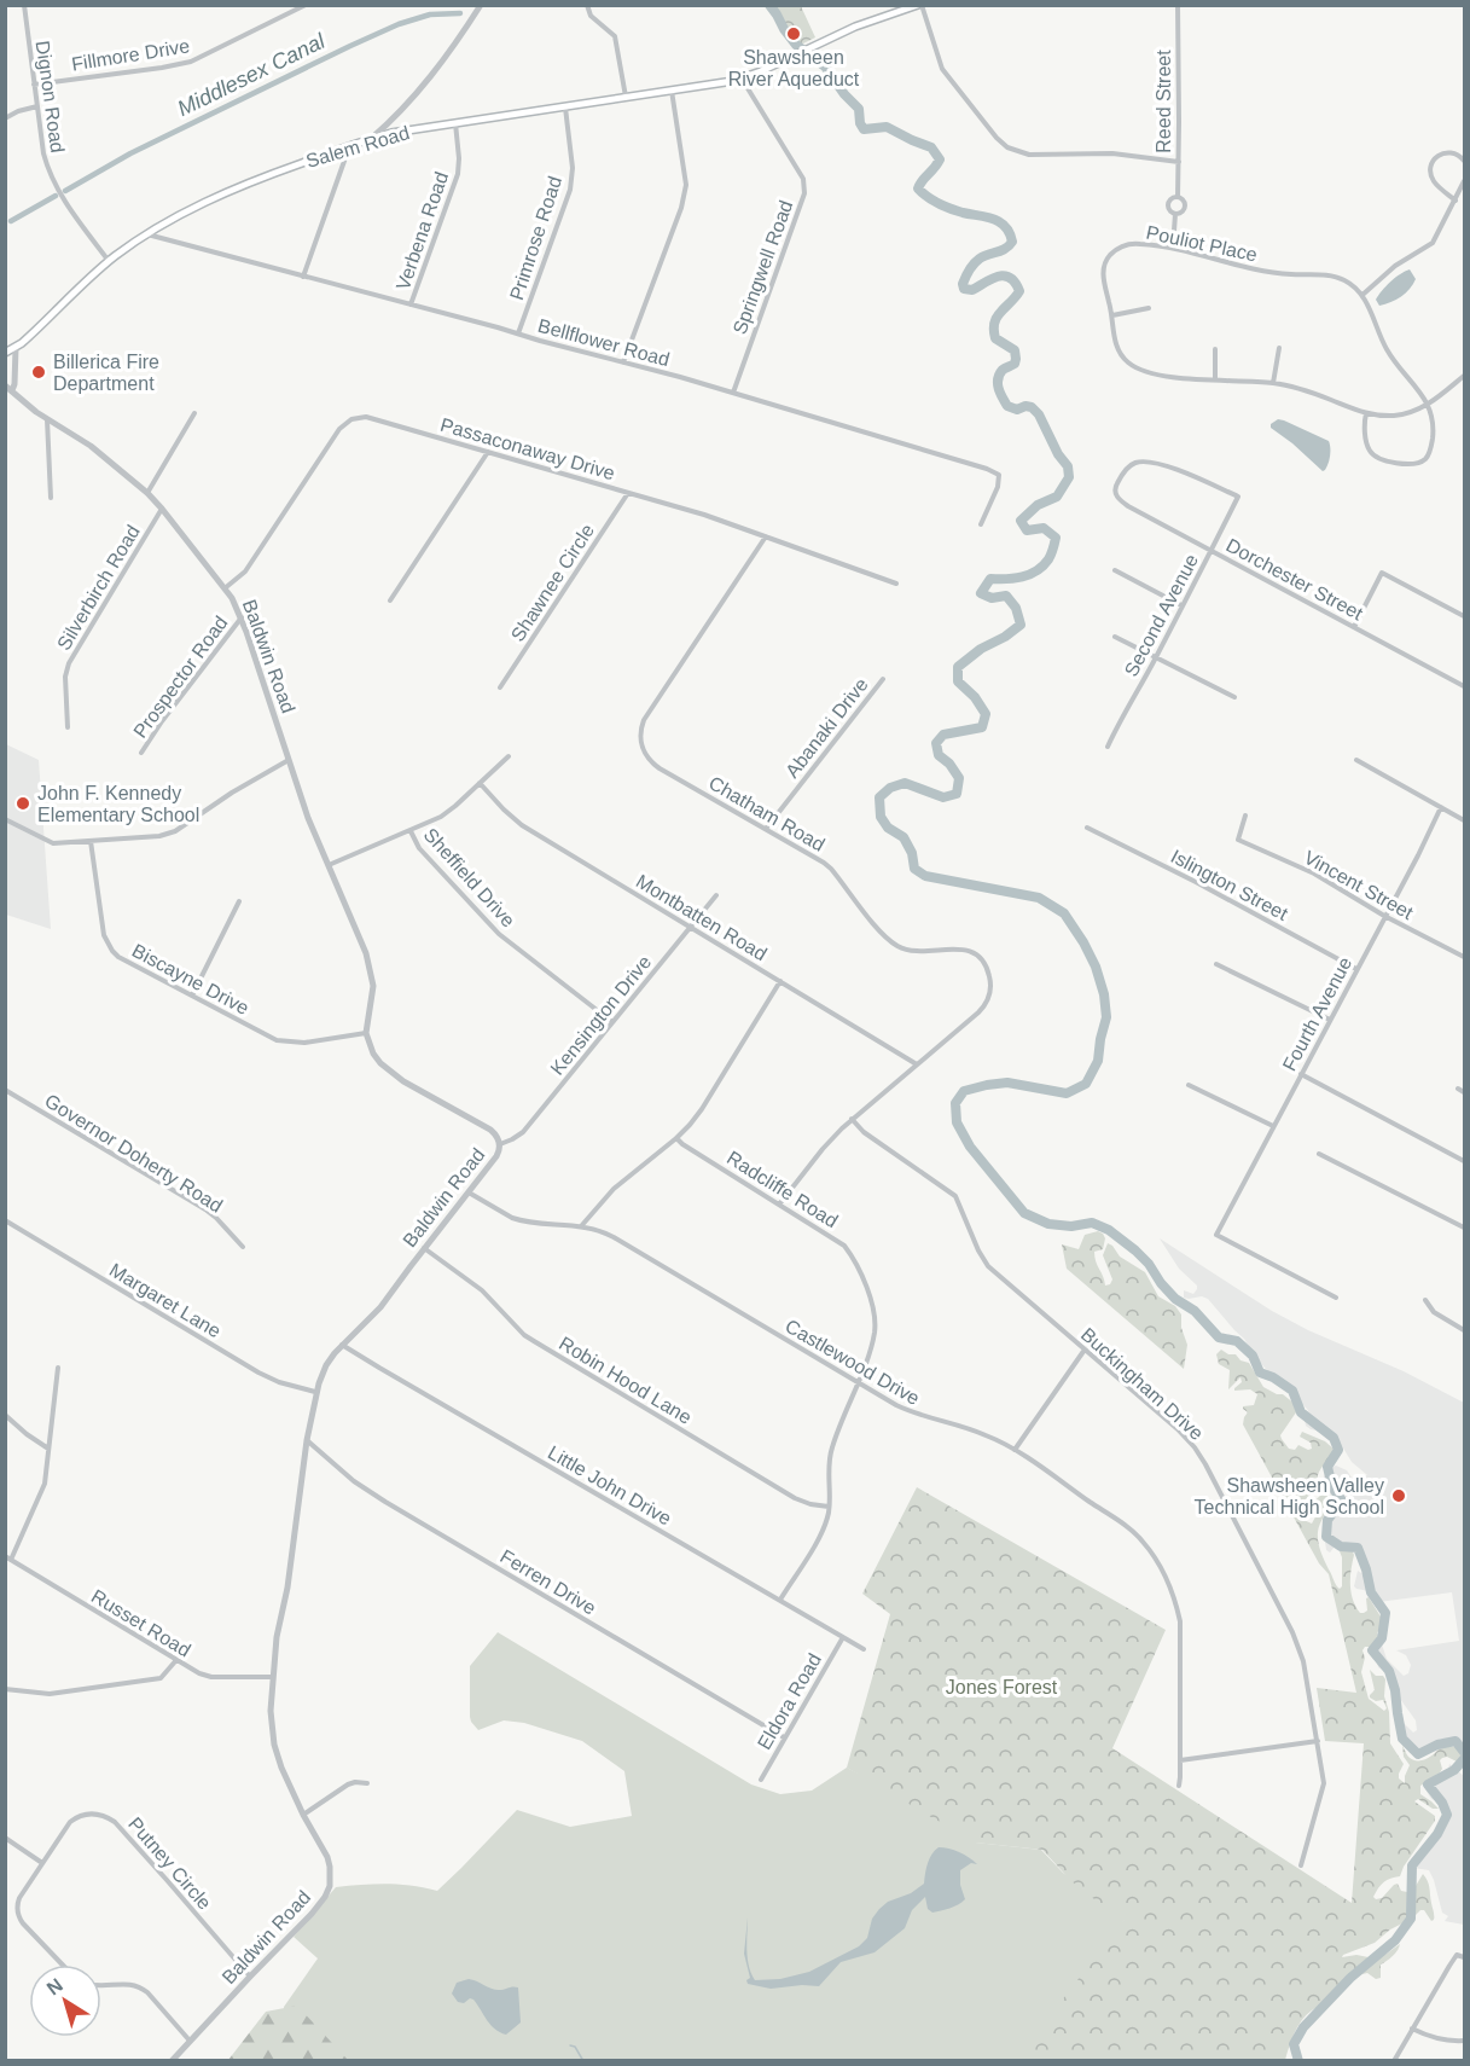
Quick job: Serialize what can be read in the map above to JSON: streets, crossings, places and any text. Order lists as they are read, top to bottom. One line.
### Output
{"streets":{"main road":["Salem Road"],"street":["Fillmore Drive","Dignon Road","Reed Street","Verbena Road","Primrose Road","Pouliot Place","Springwell Road","Bellflower Road","Passaconaway Drive","Dorchester Street","Shawnee Circle","Silverbirch Road","Second Avenue","Baldwin Road","Prospector Road","Abanaki Drive","Chatham Road","Sheffield Drive","Islington Street","Vincent Street","Montbatten Road","Biscayne Drive","Fourth Avenue","Kensington Drive","Governor Doherty Road","Radcliffe Road","Margaret Lane","Castlewood Drive","Robin Hood Lane","Buckingham Drive","Little John Drive","Ferren Drive","Russet Road","Eldora Road","Putney Circle"]},"crossings":[["Fillmore Drive","Dignon Road"],["Dignon Road","Salem Road"],["Reed Street","Pouliot Place"],["Salem Road","Verbena Road"],["Salem Road","Primrose Road"],["Salem Road","Springwell Road"],["Salem Road","Bellflower Road"],["Salem Road","Baldwin Road"],["Verbena Road","Bellflower Road"],["Primrose Road","Bellflower Road"],["Springwell Road","Bellflower Road"],["Passaconaway Drive","Shawnee Circle"],["Passaconaway Drive","Baldwin Road"],["Passaconaway Drive","Chatham Road"],["Dorchester Street","Second Avenue"],["Silverbirch Road","Baldwin Road"],["Baldwin Road","Prospector Road"],["Baldwin Road","Biscayne Drive"],["Baldwin Road","Kensington Drive"],["Baldwin Road","Margaret Lane"],["Baldwin Road","Castlewood Drive"],["Baldwin Road","Robin Hood Lane"],["Baldwin Road","Little John Drive"],["Baldwin Road","Ferren Drive"],["Baldwin Road","Russet Road"],["Baldwin Road","Putney Circle"],["Abanaki Drive","Chatham Road"],["Chatham Road","Montbatten Road"],["Chatham Road","Radcliffe Road"],["Chatham Road","Buckingham Drive"],["Sheffield Drive","Kensington Drive"],["Islington Street","Fourth Avenue"],["Vincent Street","Fourth Avenue"],["Montbatten Road","Kensington Drive"],["Radcliffe Road","Castlewood Drive"],["Radcliffe Road","Robin Hood Lane"],["Radcliffe Road","Little John Drive"],["Little John Drive","Eldora Road"],["Ferren Drive","Eldora Road"]],"water":["Middlesex Canal"],"parks":["Jones Forest"],"places":["Shawsheen River Aqueduct","Billerica Fire Department","John F. Kennedy Elementary School","Shawsheen Valley Technical High School"],"north":"top left"}
